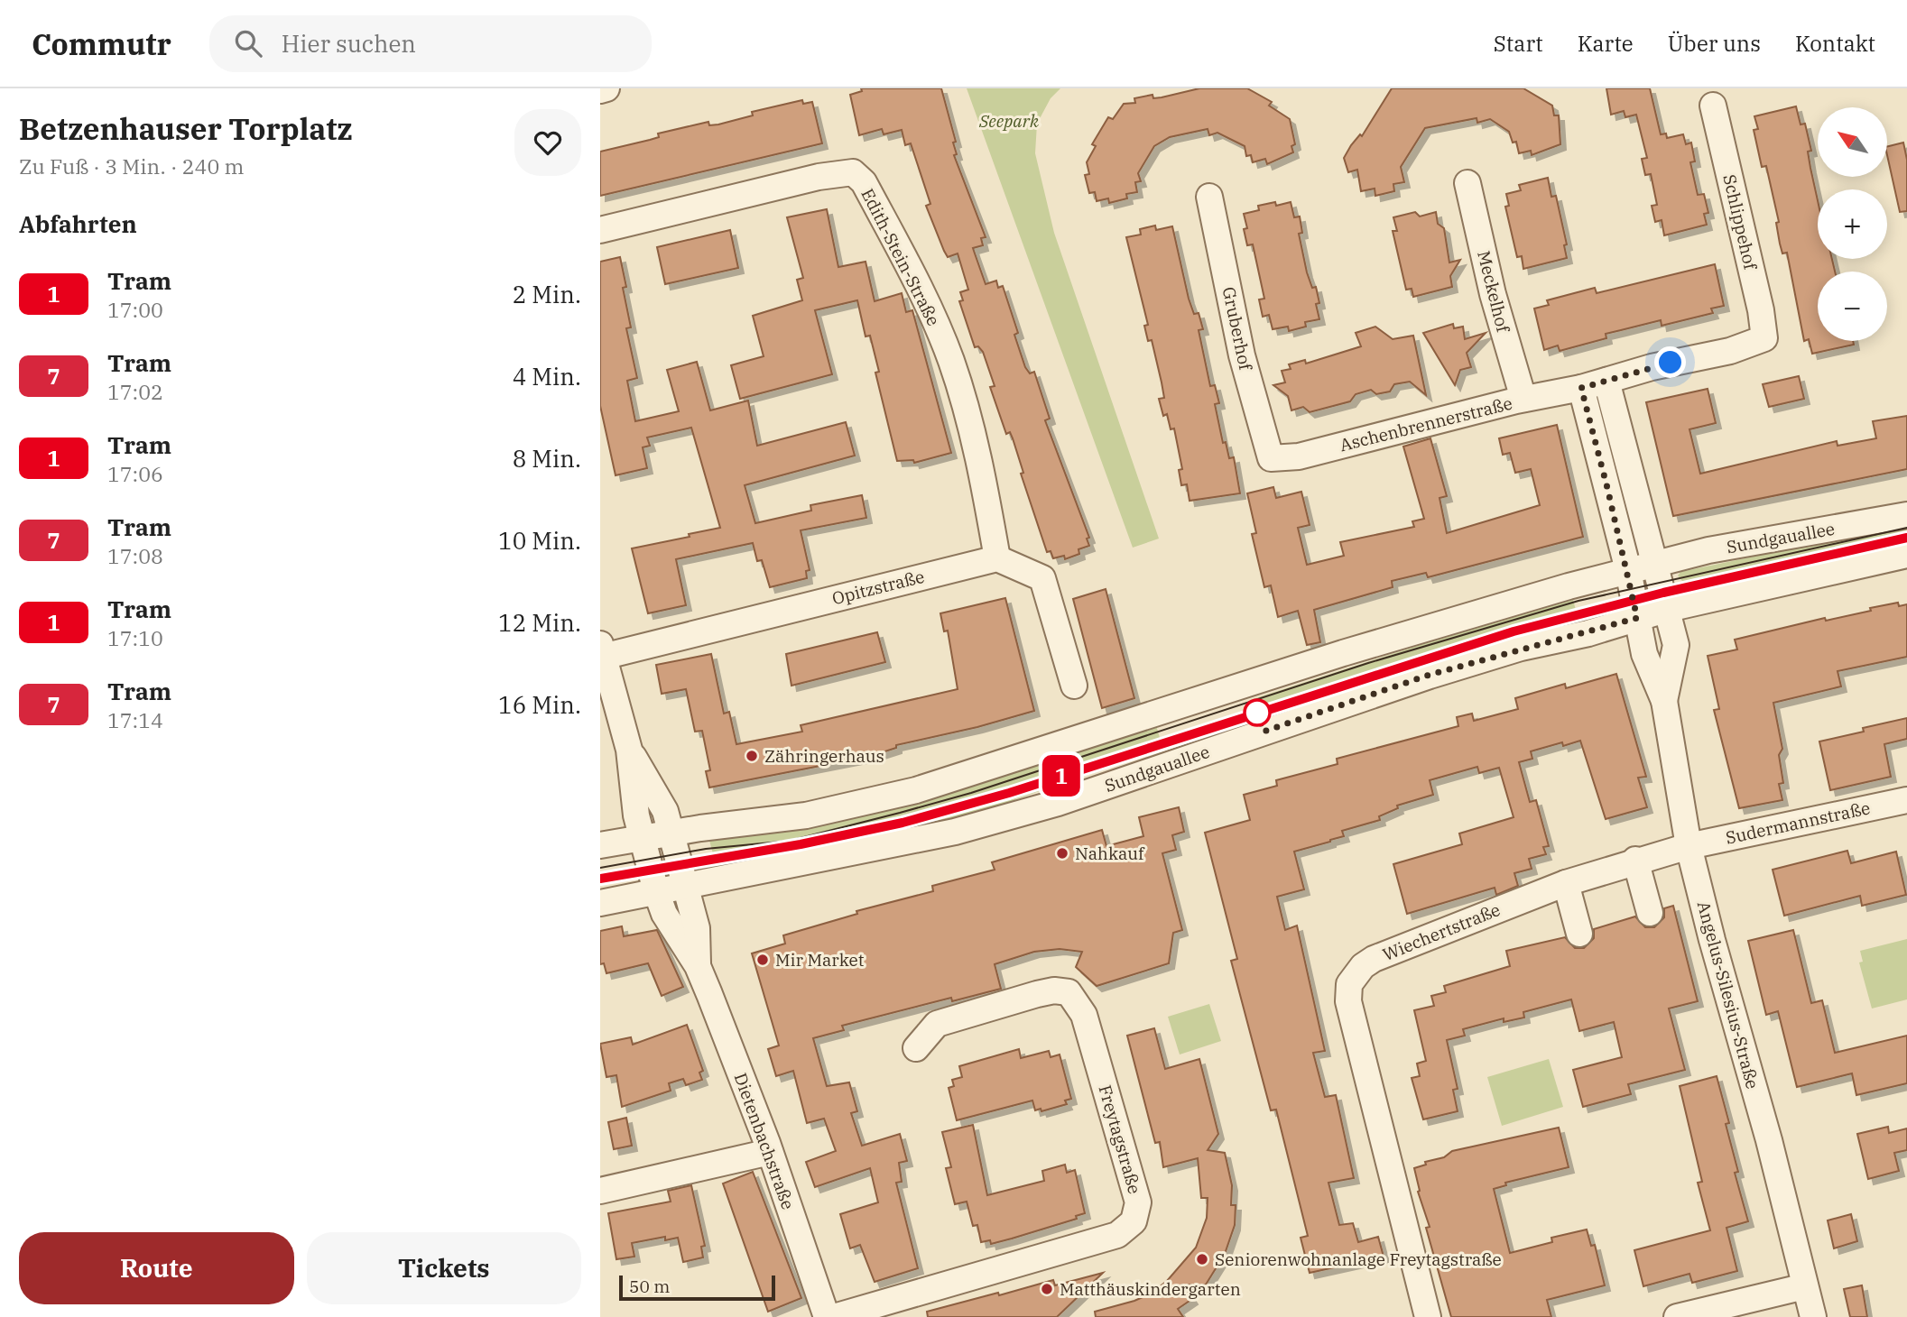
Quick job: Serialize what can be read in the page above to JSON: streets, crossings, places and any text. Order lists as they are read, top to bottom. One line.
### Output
{"streets":{"street":["Schlippehof","Edith-Stein-Straße","Meckelhof","Gruberhof","Aschenbrennerstraße","Sundgauallee","Opitzstraße","Sudermannstraße","Wiechertstraße","Angelus-Silesius-Straße","Freytagstraße","Dietenbachstraße"]},"crossings":[["Schlippehof","Aschenbrennerstraße"],["Edith-Stein-Straße","Opitzstraße"],["Meckelhof","Aschenbrennerstraße"],["Gruberhof","Aschenbrennerstraße"],["Sundgauallee","Angelus-Silesius-Straße"],["Sundgauallee","Dietenbachstraße"],["Sudermannstraße","Wiechertstraße"],["Sudermannstraße","Angelus-Silesius-Straße"],["Wiechertstraße","Angelus-Silesius-Straße"]],"parks":["Seepark"],"places":["Zähringerhaus","Nahkauf","Mir Market","Seniorenwohnanlage Freytagstraße","Matthäuskindergarten"],"lines":["tram line 1"],"scale_bar":"50 m","north":"top left","page":{"header":"Commutr","search":"Hier suchen","nav":["Start","Karte","Über uns","Kontakt"],"heading":[["Betzenhauser Torplatz","Zu Fuß · 3 Min. · 240 m"],"Abfahrten"],"on_map":"1","map_buttons":["+","−"],"list":[{"mark":"1","name":"Tram","note":"17:00","value":"2 Min."},{"mark":"7","name":"Tram","note":"17:02","value":"4 Min."},{"mark":"1","name":"Tram","note":"17:06","value":"8 Min."},{"mark":"7","name":"Tram","note":"17:08","value":"10 Min."},{"mark":"1","name":"Tram","note":"17:10","value":"12 Min."},{"mark":"7","name":"Tram","note":"17:14","value":"16 Min."}],"buttons":["Route","Tickets"],"scale":"50 m"}}
